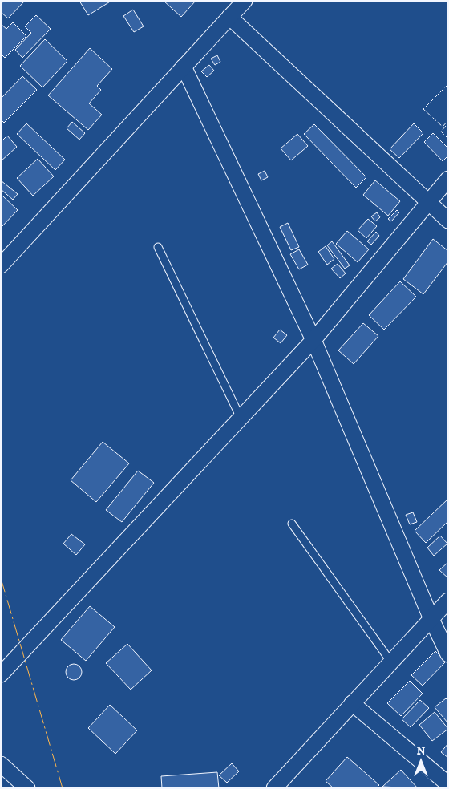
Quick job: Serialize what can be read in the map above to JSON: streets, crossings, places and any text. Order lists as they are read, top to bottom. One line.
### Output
{"north":"top"}
